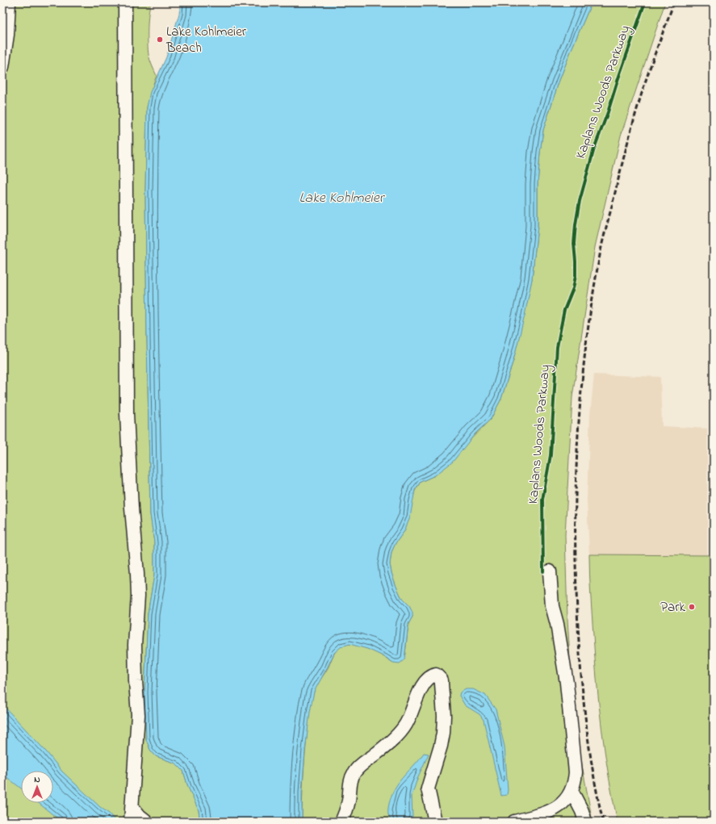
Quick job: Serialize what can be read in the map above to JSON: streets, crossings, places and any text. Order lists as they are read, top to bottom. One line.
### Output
{"streets":{"cycle path":["Kaplans Woods Parkway"]},"water":["Lake Kohlmeier"],"places":["Lake Kohlmeier Beach","Park"],"north":"top"}
